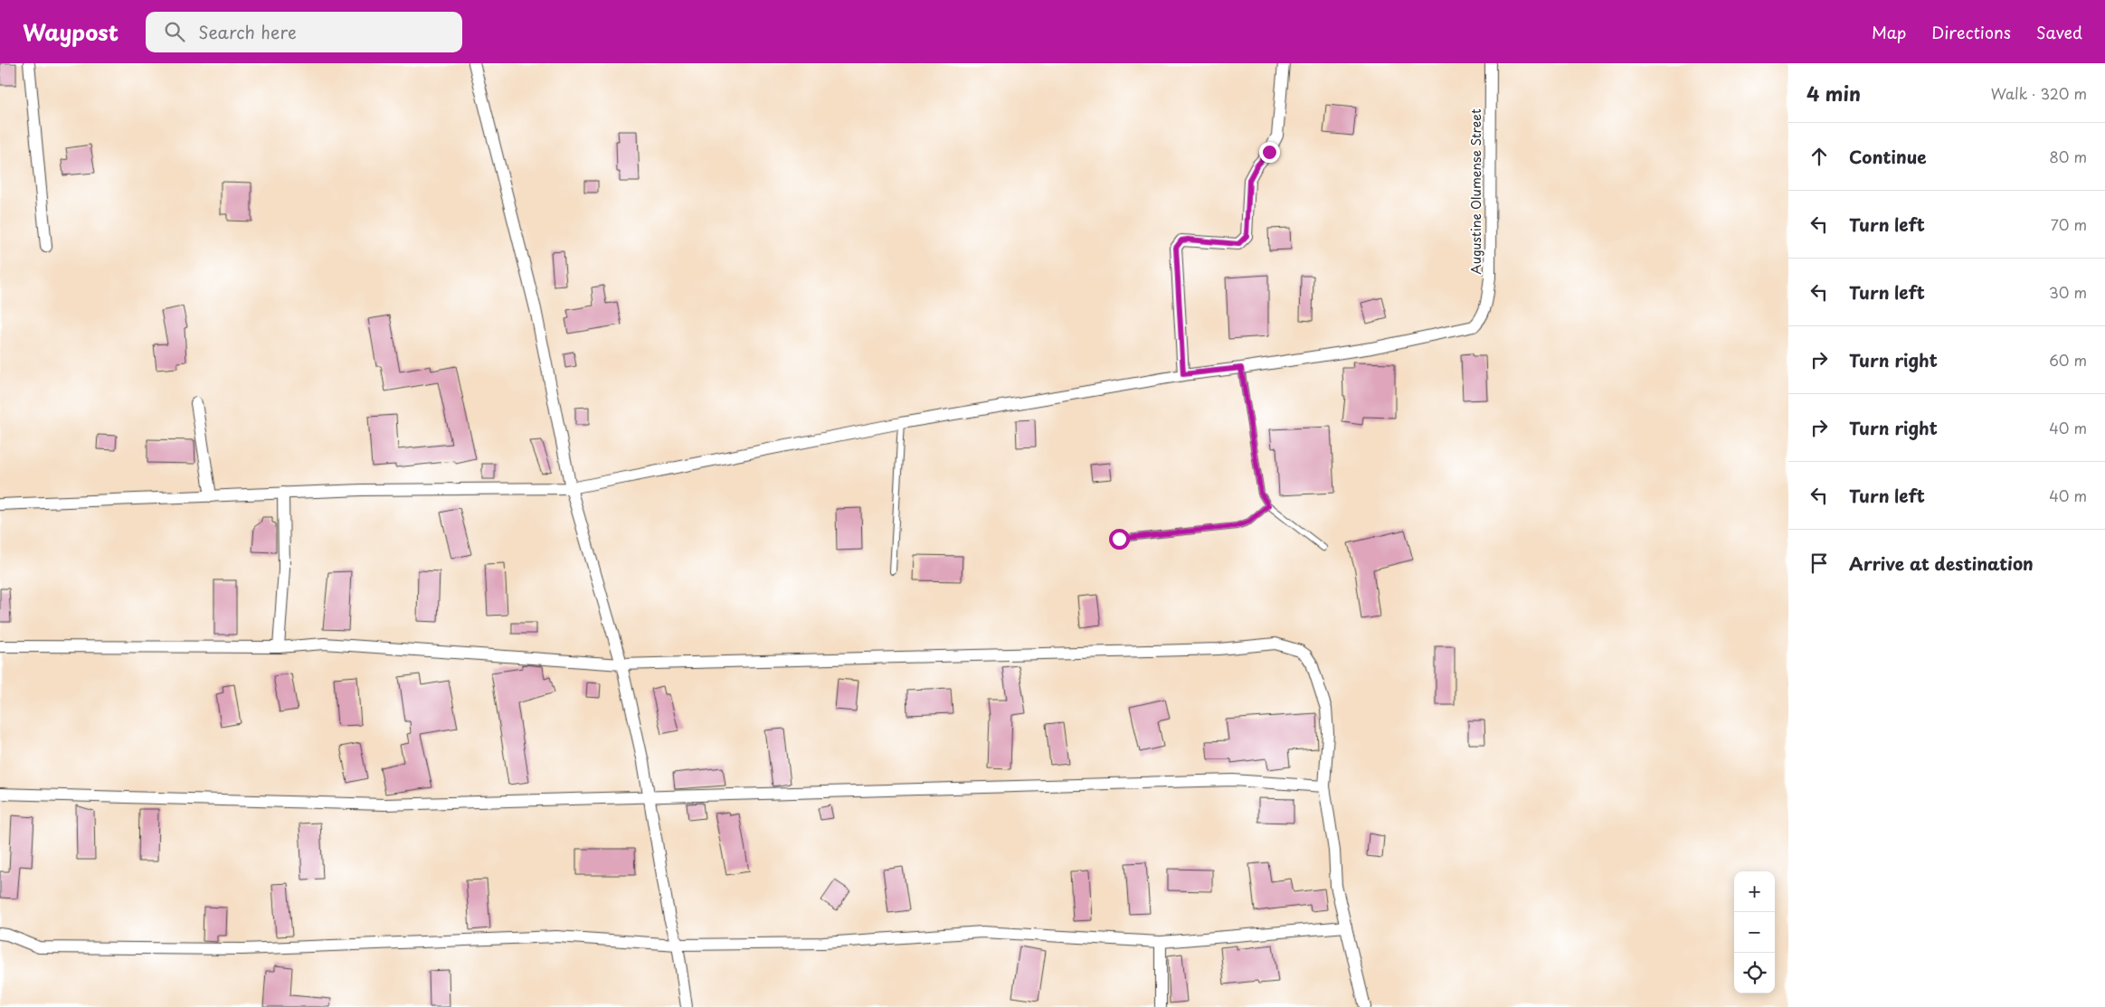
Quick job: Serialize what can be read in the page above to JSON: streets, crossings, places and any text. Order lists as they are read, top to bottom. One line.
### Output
{"streets":{"street":["Augustine Olumense Street"]},"page":{"header":"Waypost","search":"Search here","nav":["Map","Directions","Saved"],"heading":["4 min","Walk · 320 m"],"list":[["Continue","80 m"],["Turn left","70 m"],["Turn left","30 m"],["Turn right","60 m"],["Turn right","40 m"],["Turn left","40 m"],"Arrive at destination"],"map_buttons":["+","−"]}}
